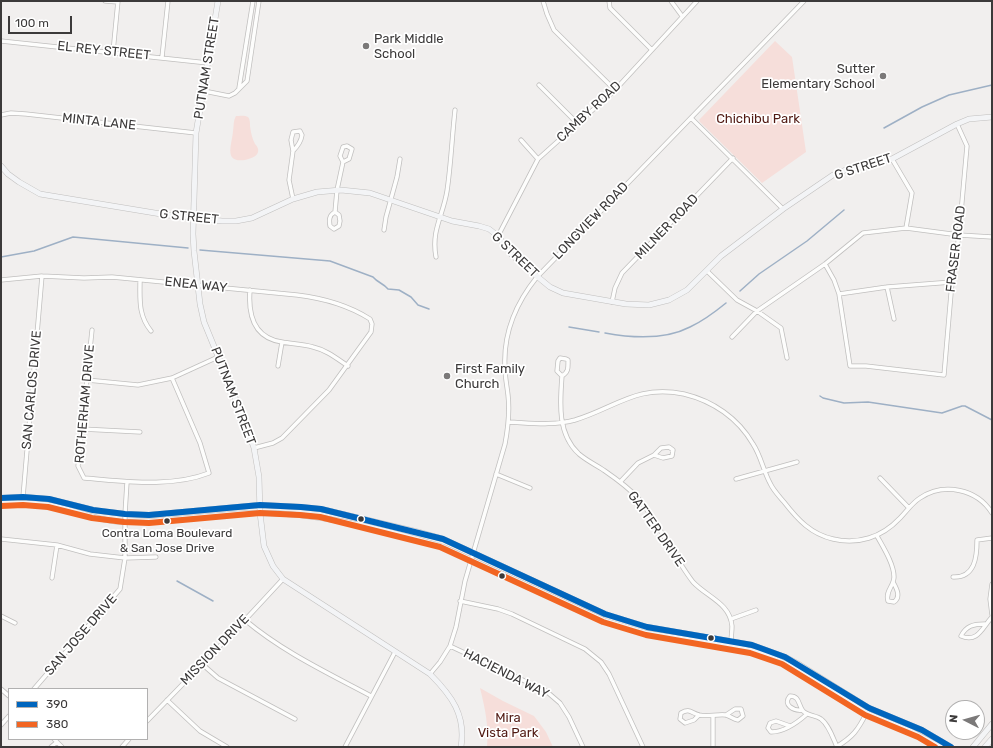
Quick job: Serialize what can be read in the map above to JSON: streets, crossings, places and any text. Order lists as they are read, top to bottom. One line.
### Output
{"streets":{"main road":["PUTNAM STREET","G STREET","SAN CARLOS DRIVE"],"street":["EL REY STREET","CAMBY ROAD","MINTA LANE","LONGVIEW ROAD","MILNER ROAD","FRASER ROAD","ENEA WAY","ROTHERHAM DRIVE","GATTER DRIVE","SAN JOSE DRIVE","MISSION DRIVE","HACIENDA WAY"]},"crossings":[["EL REY STREET","PUTNAM STREET"],["PUTNAM STREET","MINTA LANE"],["PUTNAM STREET","G STREET"],["PUTNAM STREET","LONGVIEW ROAD"],["PUTNAM STREET","ENEA WAY"],["PUTNAM STREET","MISSION DRIVE"],["CAMBY ROAD","G STREET"],["G STREET","LONGVIEW ROAD"],["G STREET","MILNER ROAD"],["G STREET","FRASER ROAD"],["LONGVIEW ROAD","HACIENDA WAY"],["ENEA WAY","SAN CARLOS DRIVE"],["ROTHERHAM DRIVE","SAN JOSE DRIVE"]],"parks":["Chichibu Park","Mira Vista Park"],"places":["Park Middle School","Sutter Elementary School","First Family Church","Contra Loma Boulevard & San Jose Drive"],"lines":["transit line 390","transit line 380"],"legend":["390","380"],"scale_bar":"100 m","north":"left"}
